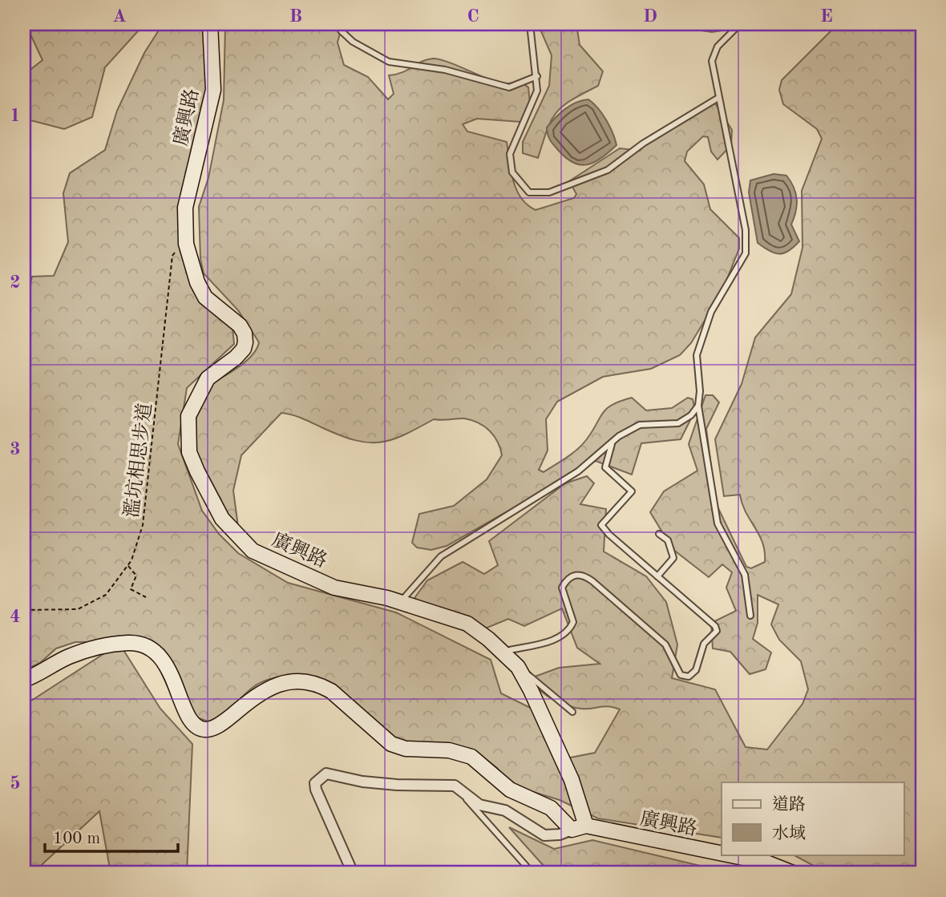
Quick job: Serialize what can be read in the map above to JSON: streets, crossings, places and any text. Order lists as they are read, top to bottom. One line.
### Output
{"streets":{"street":["廣興路"],"path":["濫坑相思步道"]},"crossings":[["廣興路","濫坑相思步道"]],"legend":["道路","水域"],"scale_bar":"100 m","grid":{"columns":["A","B","C","D","E"],"rows":["1","2","3","4","5"]}}
